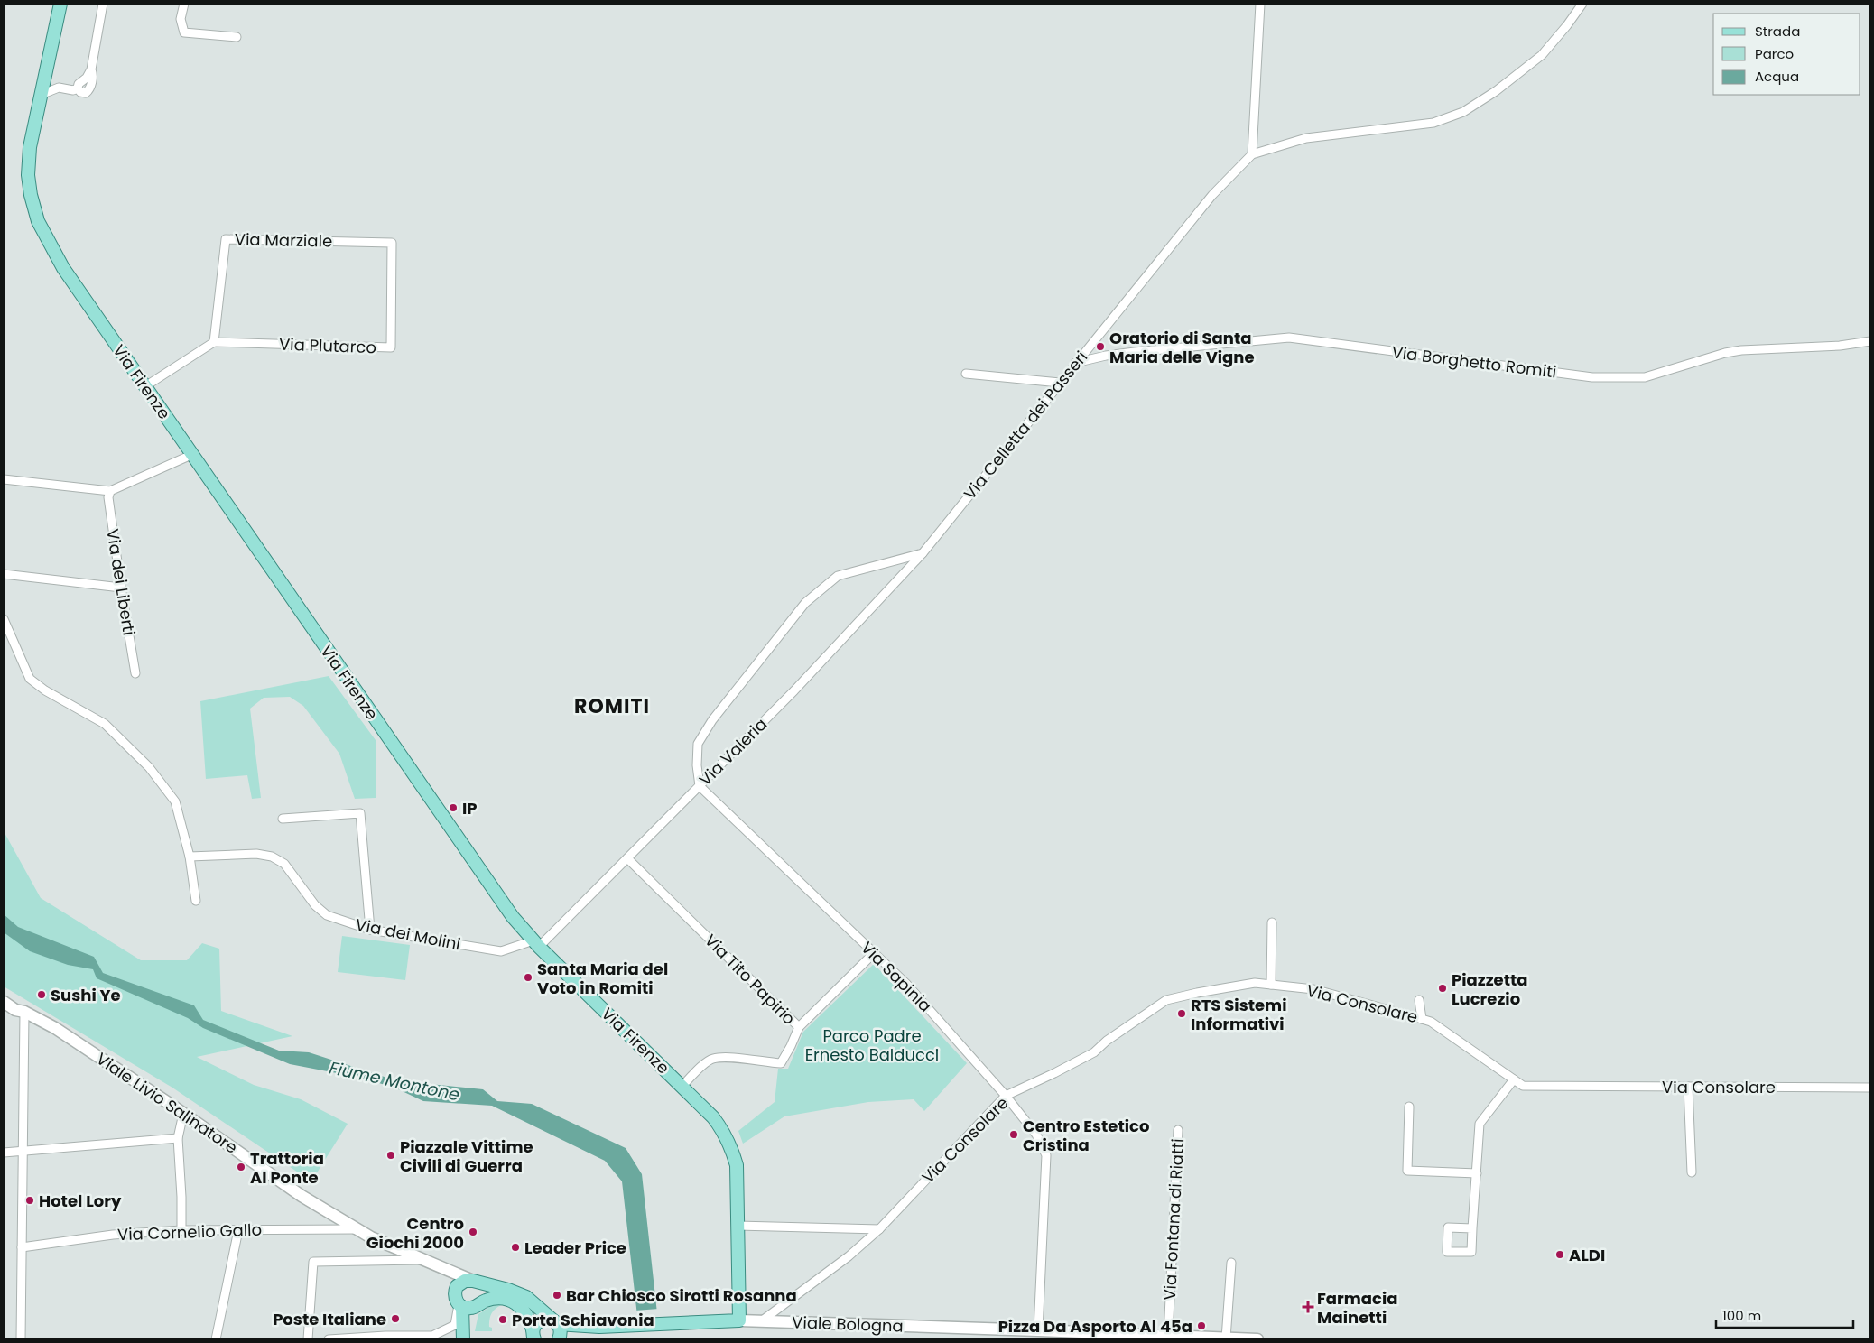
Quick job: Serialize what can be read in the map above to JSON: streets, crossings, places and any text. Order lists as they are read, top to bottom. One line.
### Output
{"streets":{"main road":["Via Firenze","Viale Livio Salinatore","Viale Bologna"],"street":["Via Marziale","Via Plutarco","Via Borghetto Romiti","Via Celletta dei Passeri","Via dei Liberti","Via Valeria","Via dei Molini","Via Sapinia","Via Tito Papirio","Via Consolare","Via Fontana di Riatti","Via Cornelio Gallo"]},"crossings":[["Via Marziale","Via Plutarco"],["Via Borghetto Romiti","Via Celletta dei Passeri"],["Via Firenze","Via Valeria"],["Via Firenze","Via dei Molini"],["Via Firenze","Viale Bologna"],["Via Celletta dei Passeri","Via Valeria"],["Via Valeria","Via dei Molini"],["Via Valeria","Via Sapinia"],["Via Valeria","Via Tito Papirio"],["Via Sapinia","Via Tito Papirio"],["Via Sapinia","Via Consolare"],["Via Sapinia","Viale Bologna"],["Via Consolare","Viale Bologna"],["Viale Livio Salinatore","Via Cornelio Gallo"],["Via Fontana di Riatti","Viale Bologna"]],"districts":["ROMITI"],"water":["Fiume Montone"],"parks":["Parco Padre Ernesto Balducci"],"places":{"other":["Oratorio di Santa Maria delle Vigne","IP","Santa Maria del Voto in Romiti","Piazzetta Lucrezio","Sushi Ye","RTS Sistemi Informativi","Centro Estetico Cristina","Piazzale Vittime Civili di Guerra","Trattoria Al Ponte","Hotel Lory","Centro Giochi 2000","Leader Price","ALDI","Bar Chiosco Sirotti Rosanna","Poste Italiane","Porta Schiavonia","Pizza Da Asporto Al 45a"],"health":["Farmacia Mainetti"]},"legend":["Strada","Parco","Acqua"],"scale_bar":"100 m"}
